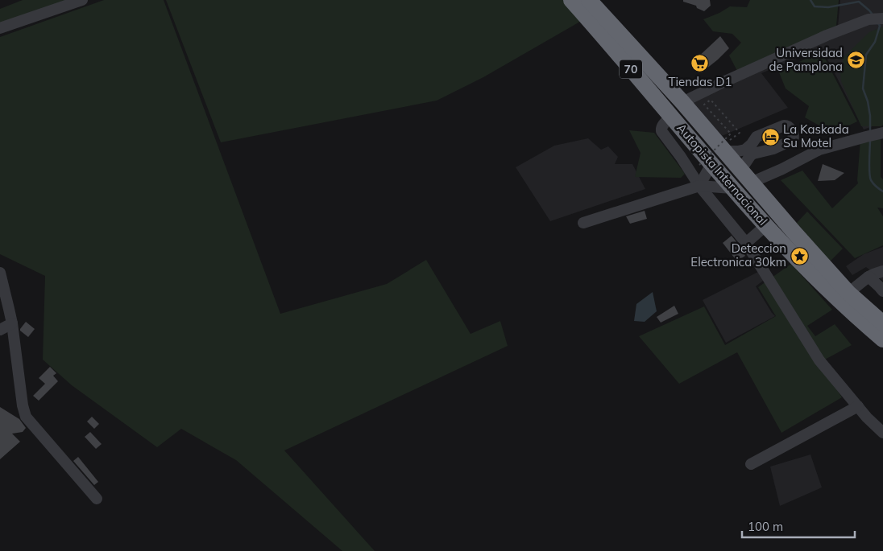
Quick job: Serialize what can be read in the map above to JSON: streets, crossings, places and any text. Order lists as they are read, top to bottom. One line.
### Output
{"streets":{"highway":["70","Autopista Internacional"]},"places":{"school or university":["Universidad de Pamplona"],"supermarket":["Tiendas D1"],"hotel":["La Kaskada Su Motel"],"place":["Deteccion Electronica 30km"]},"scale_bar":"100 m"}
